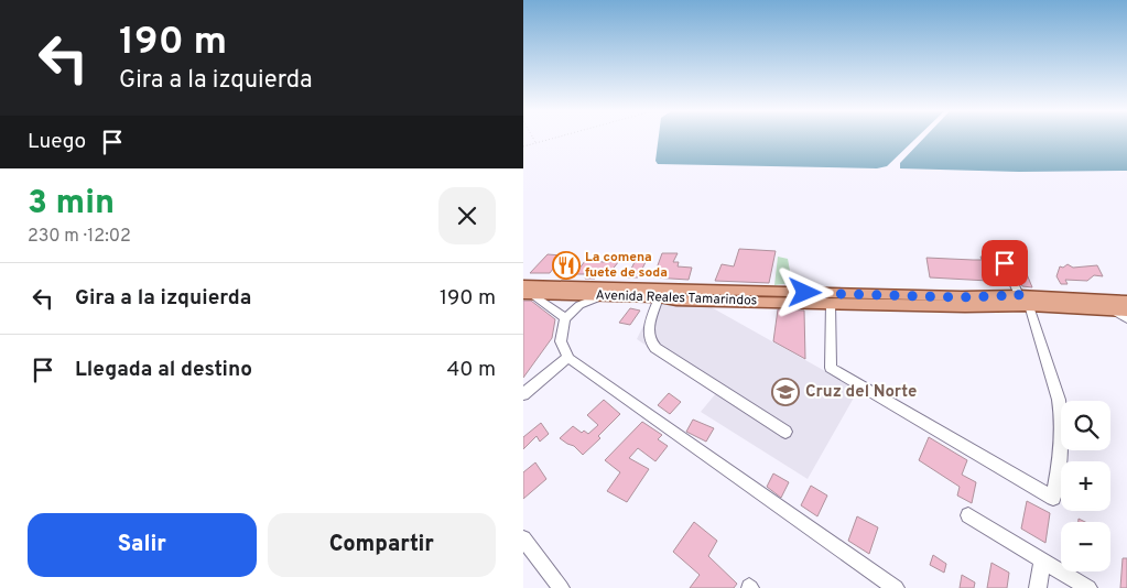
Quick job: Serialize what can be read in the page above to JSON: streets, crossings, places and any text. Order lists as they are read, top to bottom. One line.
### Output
{"streets":{"main road":["Avenida Reales Tamarindos"]},"places":{"restaurant":["La comena fuete de soda"],"school or university":["Cruz del Norte"]},"page":{"turn":["190 m","Gira a la izquierda"],"then":"Luego","heading":["3 min","230 m · 12:02"],"list":[{"name":"Gira a la izquierda","value":"190 m"},{"name":"Llegada al destino","value":"40 m"}],"map_buttons":["+","−"],"buttons":["Salir","Compartir"]}}
